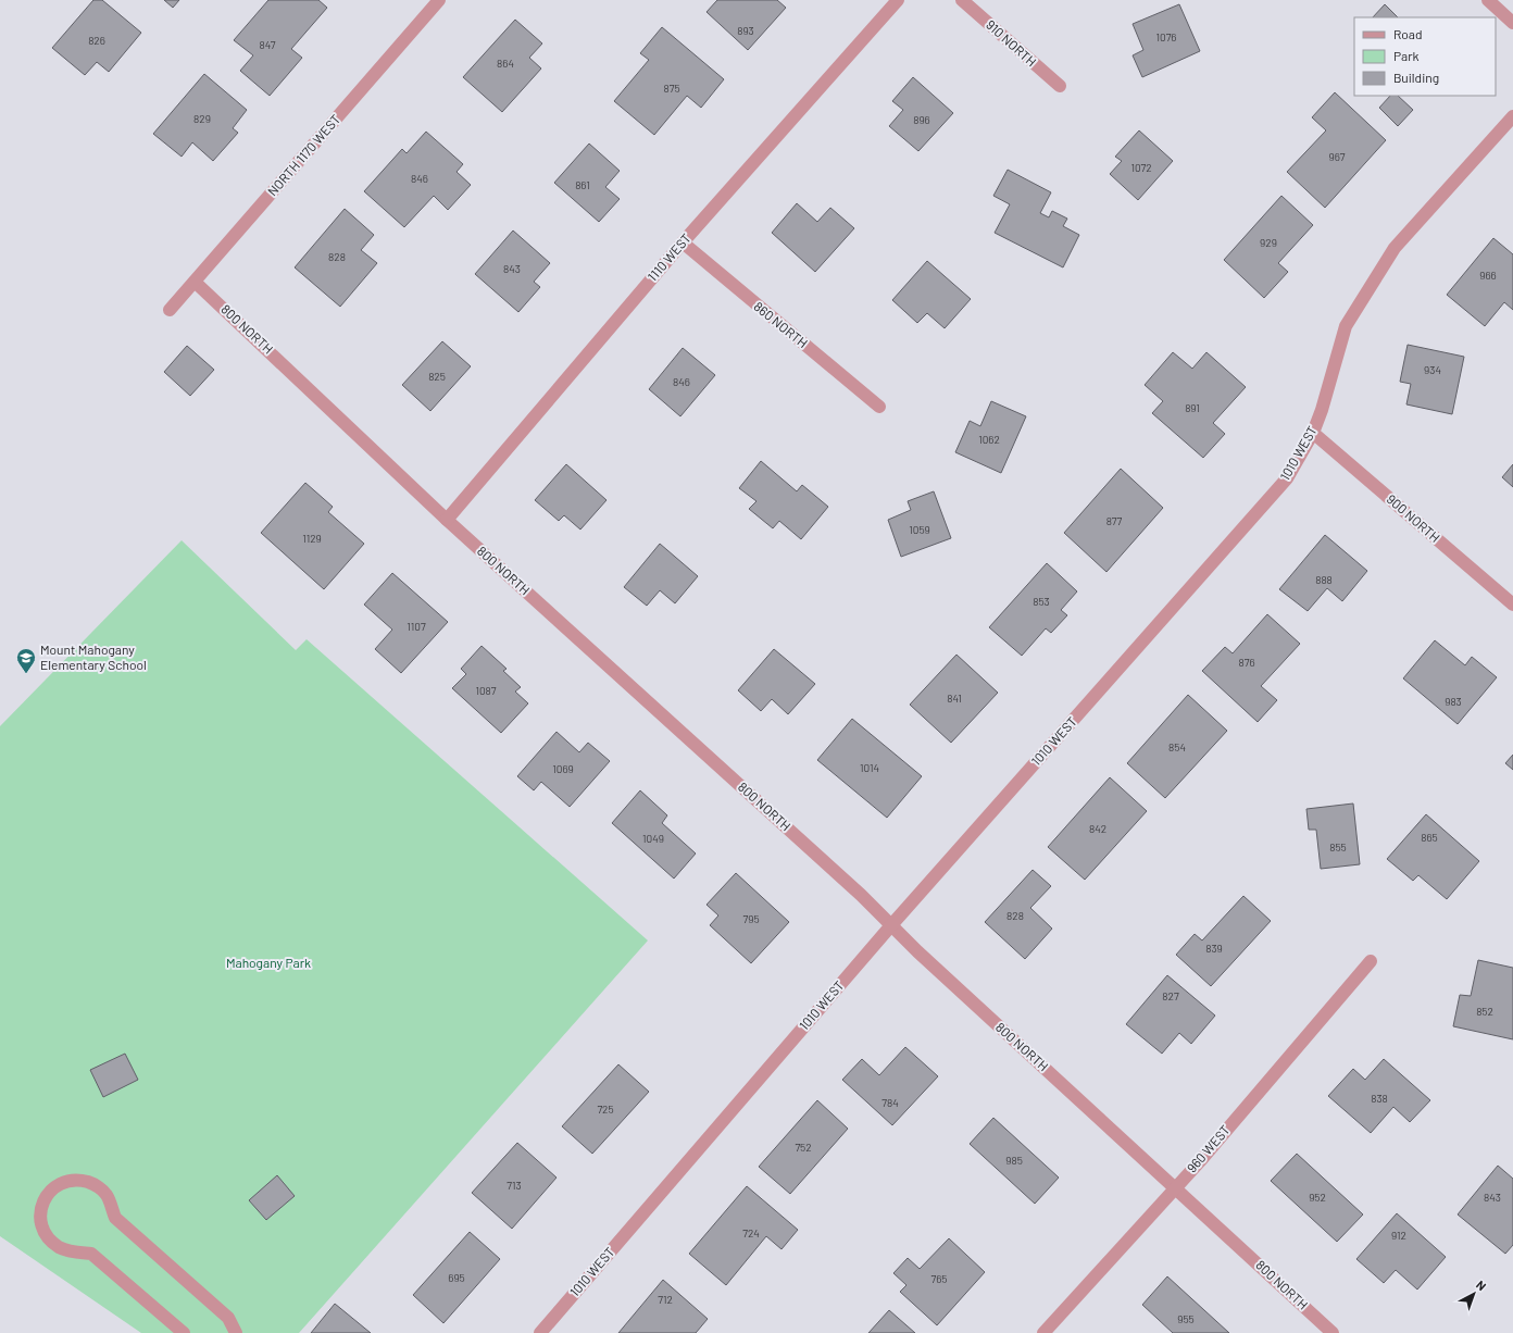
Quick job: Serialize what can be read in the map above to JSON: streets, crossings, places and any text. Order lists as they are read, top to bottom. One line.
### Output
{"streets":{"street":["910 NORTH","NORTH 1170 WEST","1110 WEST","860 NORTH","800 NORTH","1010 WEST","900 NORTH","960 WEST"]},"crossings":[["NORTH 1170 WEST","800 NORTH"],["1110 WEST","860 NORTH"],["1110 WEST","800 NORTH"],["800 NORTH","1010 WEST"],["800 NORTH","960 WEST"],["1010 WEST","900 NORTH"]],"parks":["Mahogany Park"],"places":{"school or university":["Mount Mahogany Elementary School"]},"house_numbers":["893","1076","826","847","864","875","829","896","967","1072","846","861","929","828","843","966","934","825","846","891","1062","877","1059","1129","888","853","1107","876","1087","841","983","854","1014","1069","842","865","1049","855","828","795","839","827","852","838","784","725","752","985","713","952","843","724","912","695","765","712","955"],"legend":["Road","Park","Building"],"north":"top right"}
